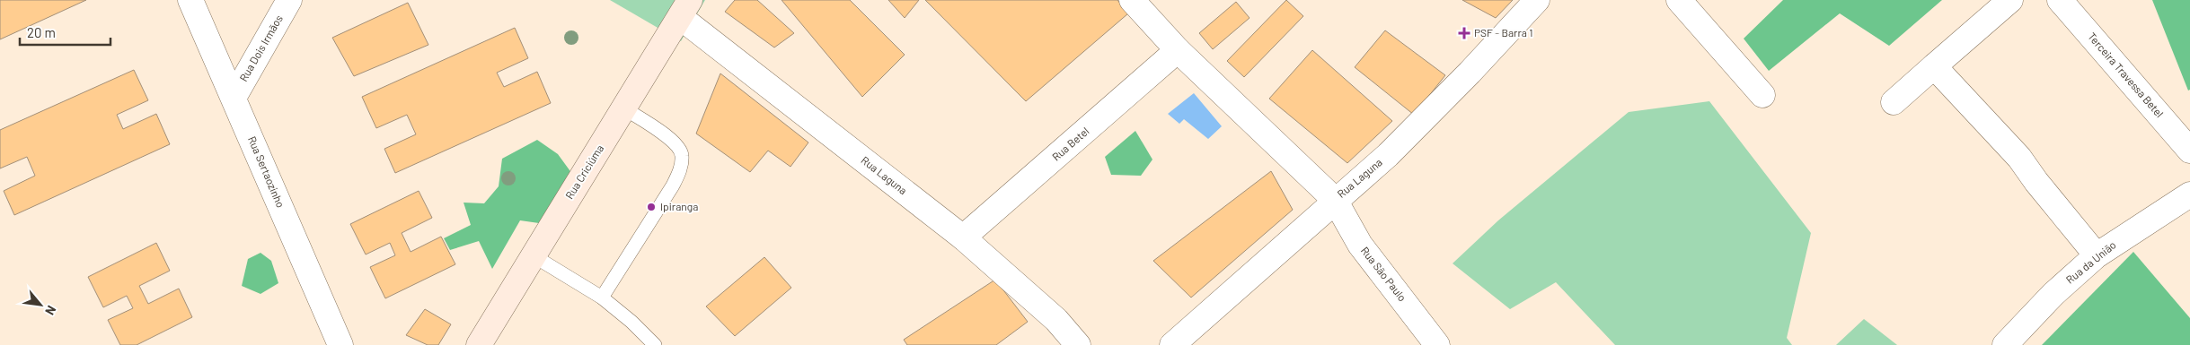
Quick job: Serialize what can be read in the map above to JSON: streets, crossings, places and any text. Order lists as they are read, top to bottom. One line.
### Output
{"streets":{"main road":["Rua Criciúma"],"street":["Rua Dois Irmãos","Terceira Travessa Betel","Rua Betel","Rua Sertaozinho","Rua Laguna","Rua da União","Rua São Paulo"]},"crossings":[["Rua Dois Irmãos","Rua Sertaozinho"],["Rua Betel","Rua Laguna"],["Rua Criciúma","Rua Laguna"],["Rua Laguna","Rua São Paulo"]],"places":{"health":["PSF - Barra 1"],"other":["Ipiranga"]},"scale_bar":"20 m","north":"bottom right"}
